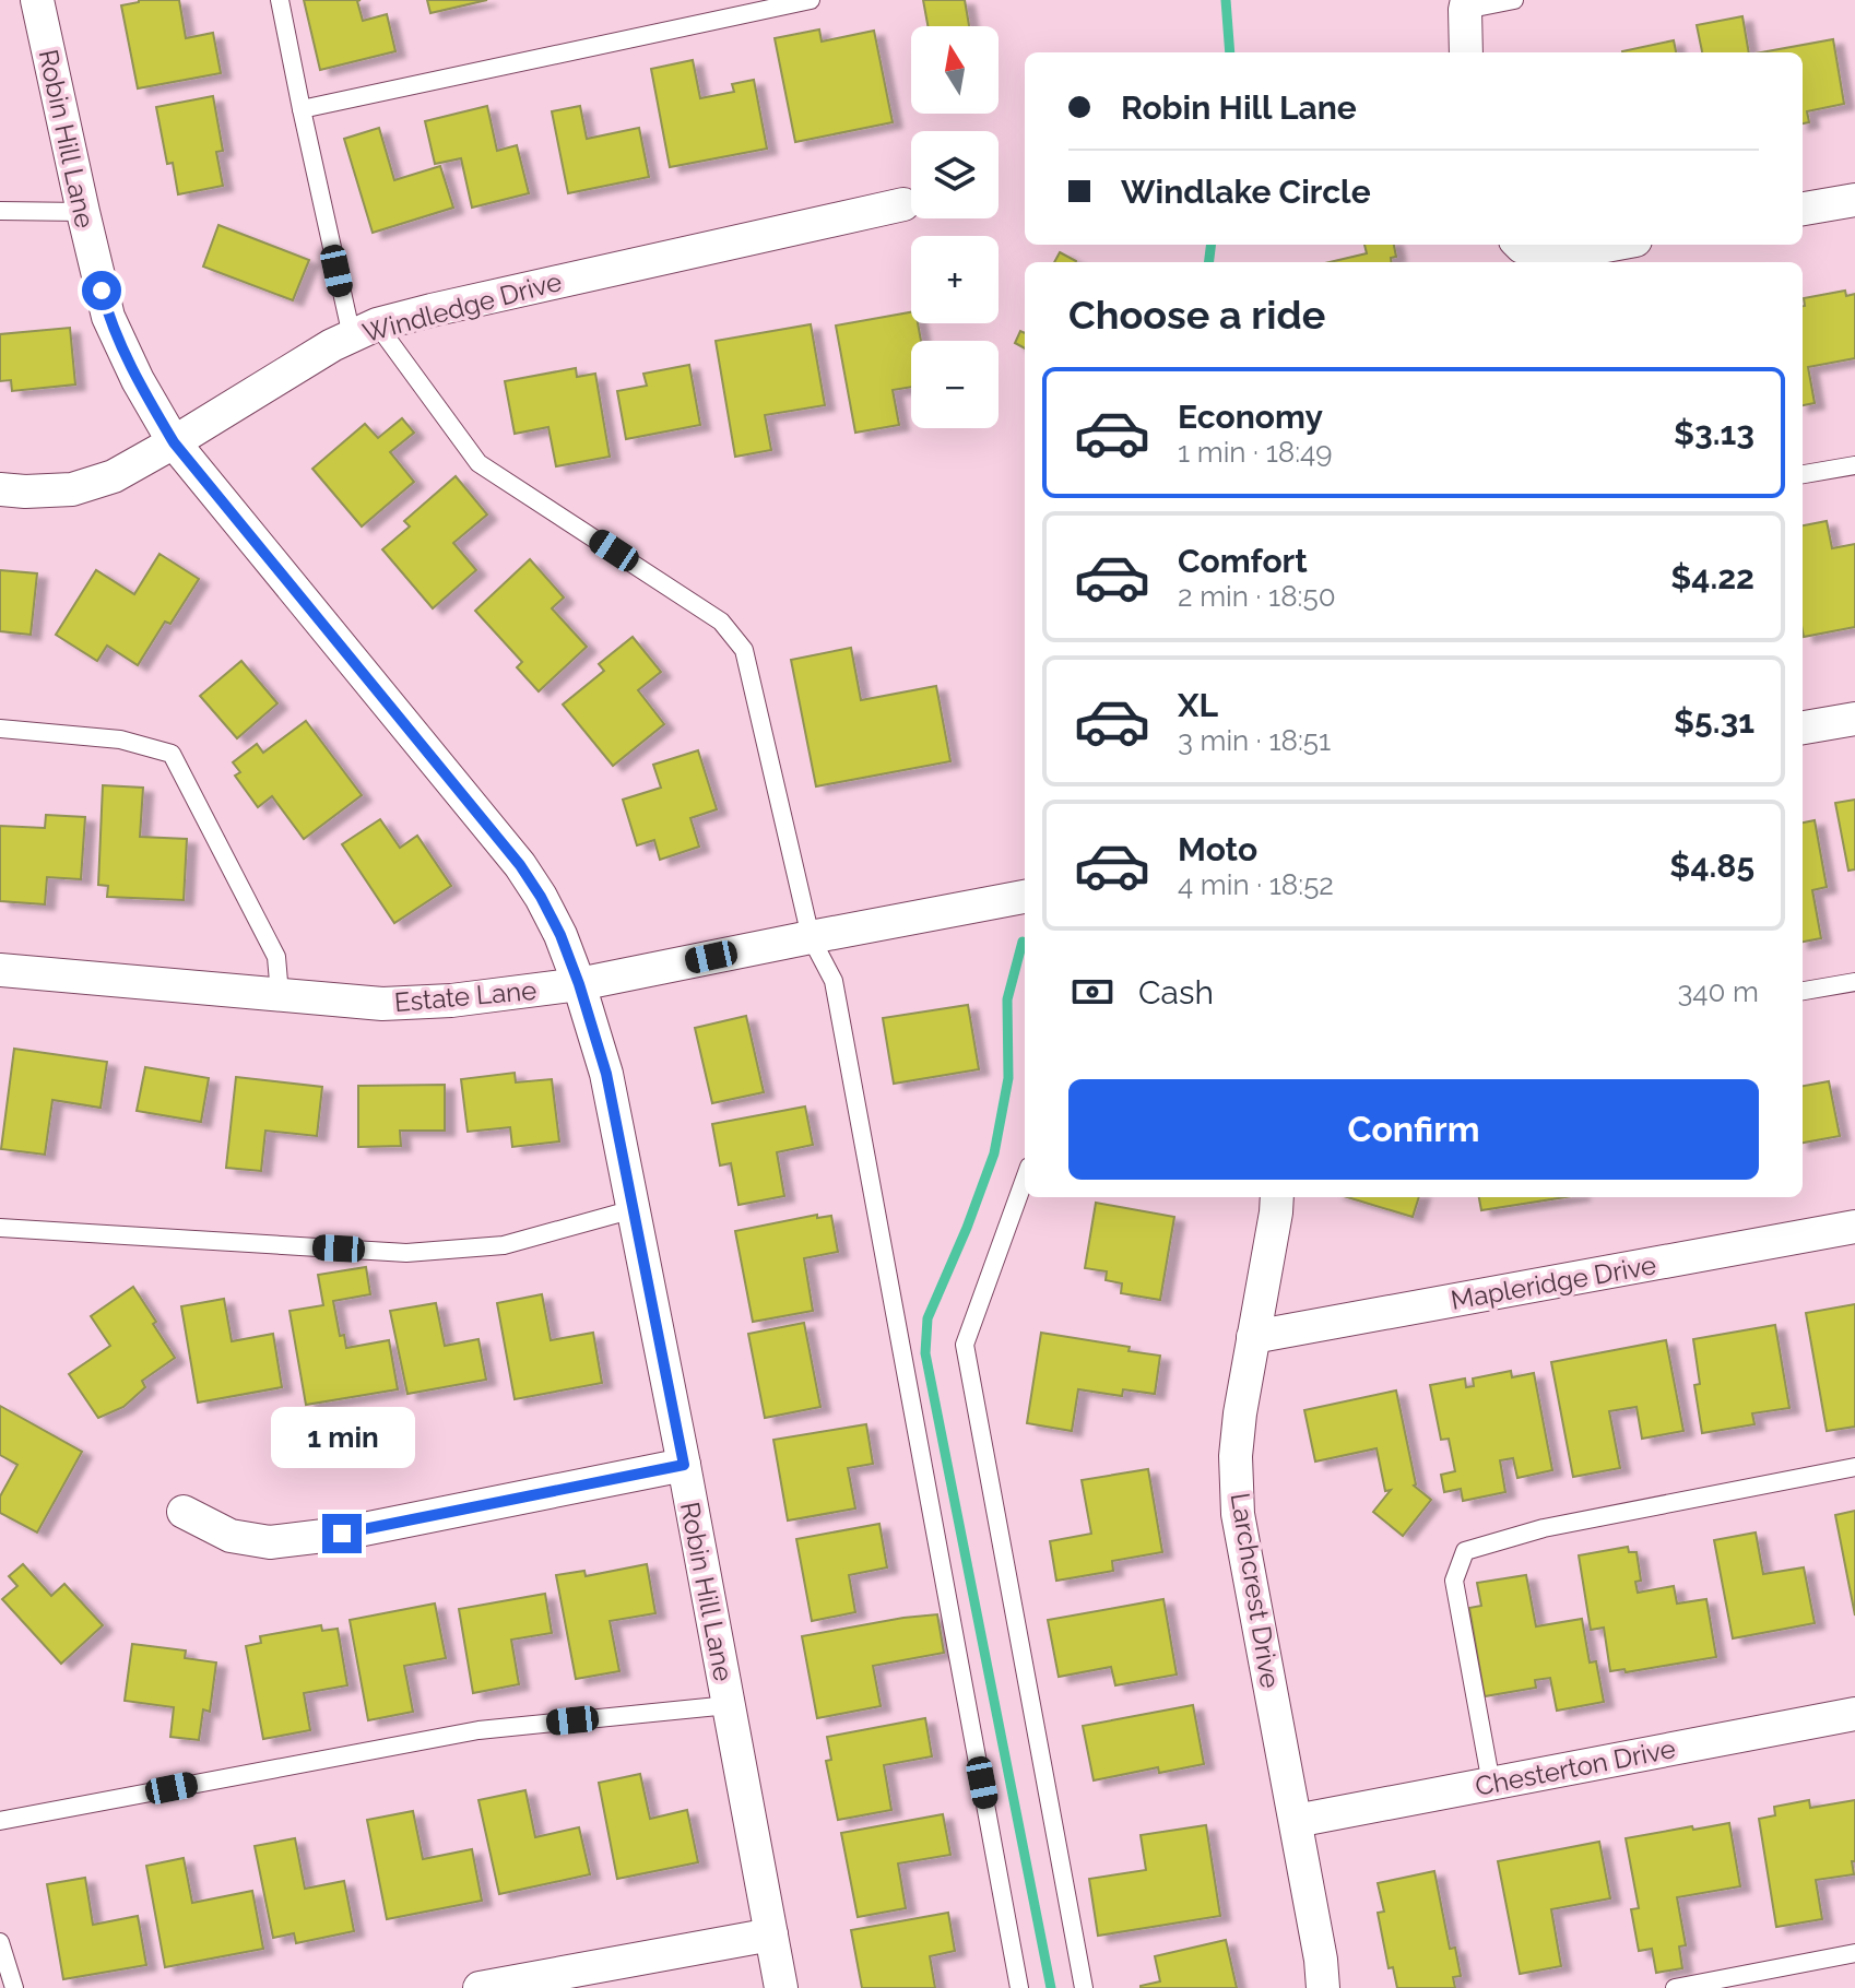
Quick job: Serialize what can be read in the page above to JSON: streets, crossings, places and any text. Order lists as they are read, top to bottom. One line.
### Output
{"streets":{"street":["Robin Hill Lane","Windledge Drive","Estate Lane","Mapleridge Drive","Larchcrest Drive","Chesterton Drive"]},"crossings":[["Robin Hill Lane","Windledge Drive"],["Robin Hill Lane","Estate Lane"],["Mapleridge Drive","Larchcrest Drive"],["Larchcrest Drive","Chesterton Drive"]],"north":"top","page":{"map_buttons":["+","−"],"banner":["Robin Hill Lane","Windlake Circle"],"heading":"Choose a ride","list":[{"name":"Economy","note":"1 min · 18:49","value":"$3.13"},{"name":"Comfort","note":"2 min · 18:50","value":"$4.22"},{"name":"XL","note":"3 min · 18:51","value":"$5.31"},{"name":"Moto","note":"4 min · 18:52","value":"$4.85"}],"pay":["Cash","340 m"],"buttons":"Confirm","bubble":"1 min"}}
